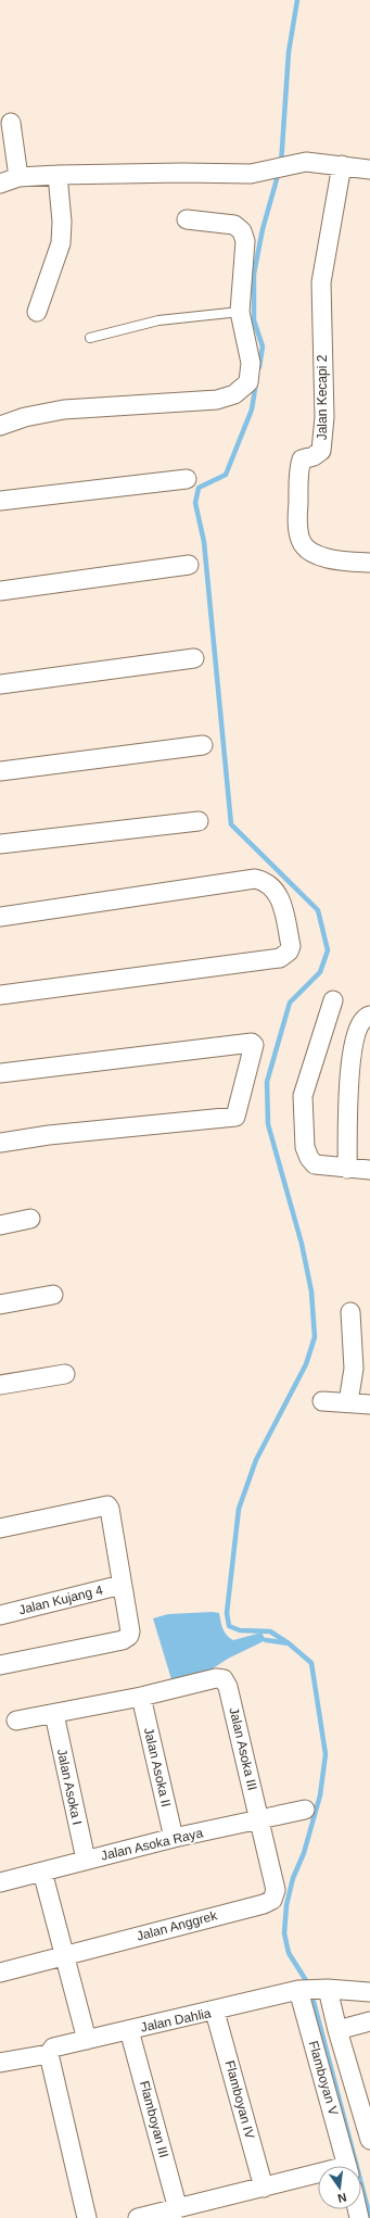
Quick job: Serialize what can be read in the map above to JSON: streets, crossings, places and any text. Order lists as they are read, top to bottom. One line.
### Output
{"streets":{"street":["Jalan Kecapi 2","Jalan Kujang 4","Jalan Asoka III","Jalan Asoka II","Jalan Asoka I","Jalan Asoka Raya","Jalan Anggrek","Jalan Dahlia","Flamboyan V","Flamboyan IV","Flamboyan III"]},"crossings":[["Jalan Asoka III","Jalan Asoka II"],["Jalan Asoka III","Jalan Asoka Raya"],["Jalan Asoka III","Jalan Anggrek"],["Jalan Asoka II","Jalan Asoka Raya"],["Jalan Asoka I","Jalan Asoka Raya"],["Jalan Asoka Raya","Jalan Anggrek"],["Jalan Dahlia","Flamboyan V"],["Jalan Dahlia","Flamboyan IV"],["Jalan Dahlia","Flamboyan III"]],"north":"bottom"}
